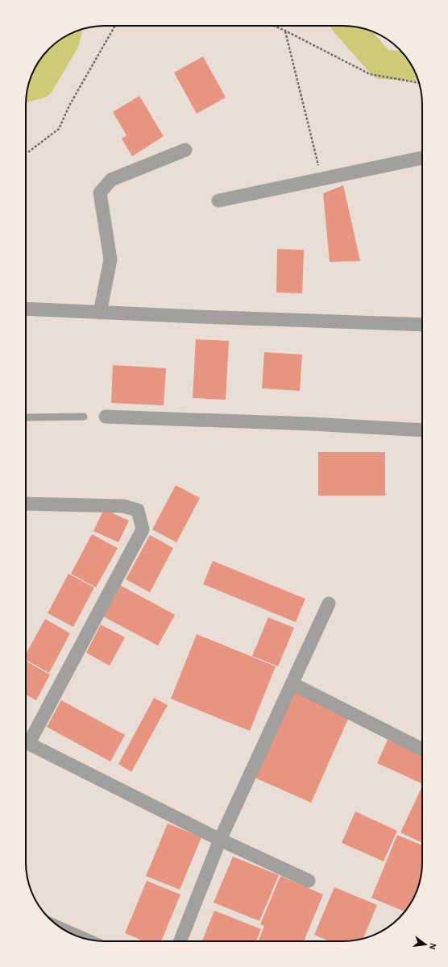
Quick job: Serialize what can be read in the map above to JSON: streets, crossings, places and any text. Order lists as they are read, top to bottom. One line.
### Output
{"north":"right"}
